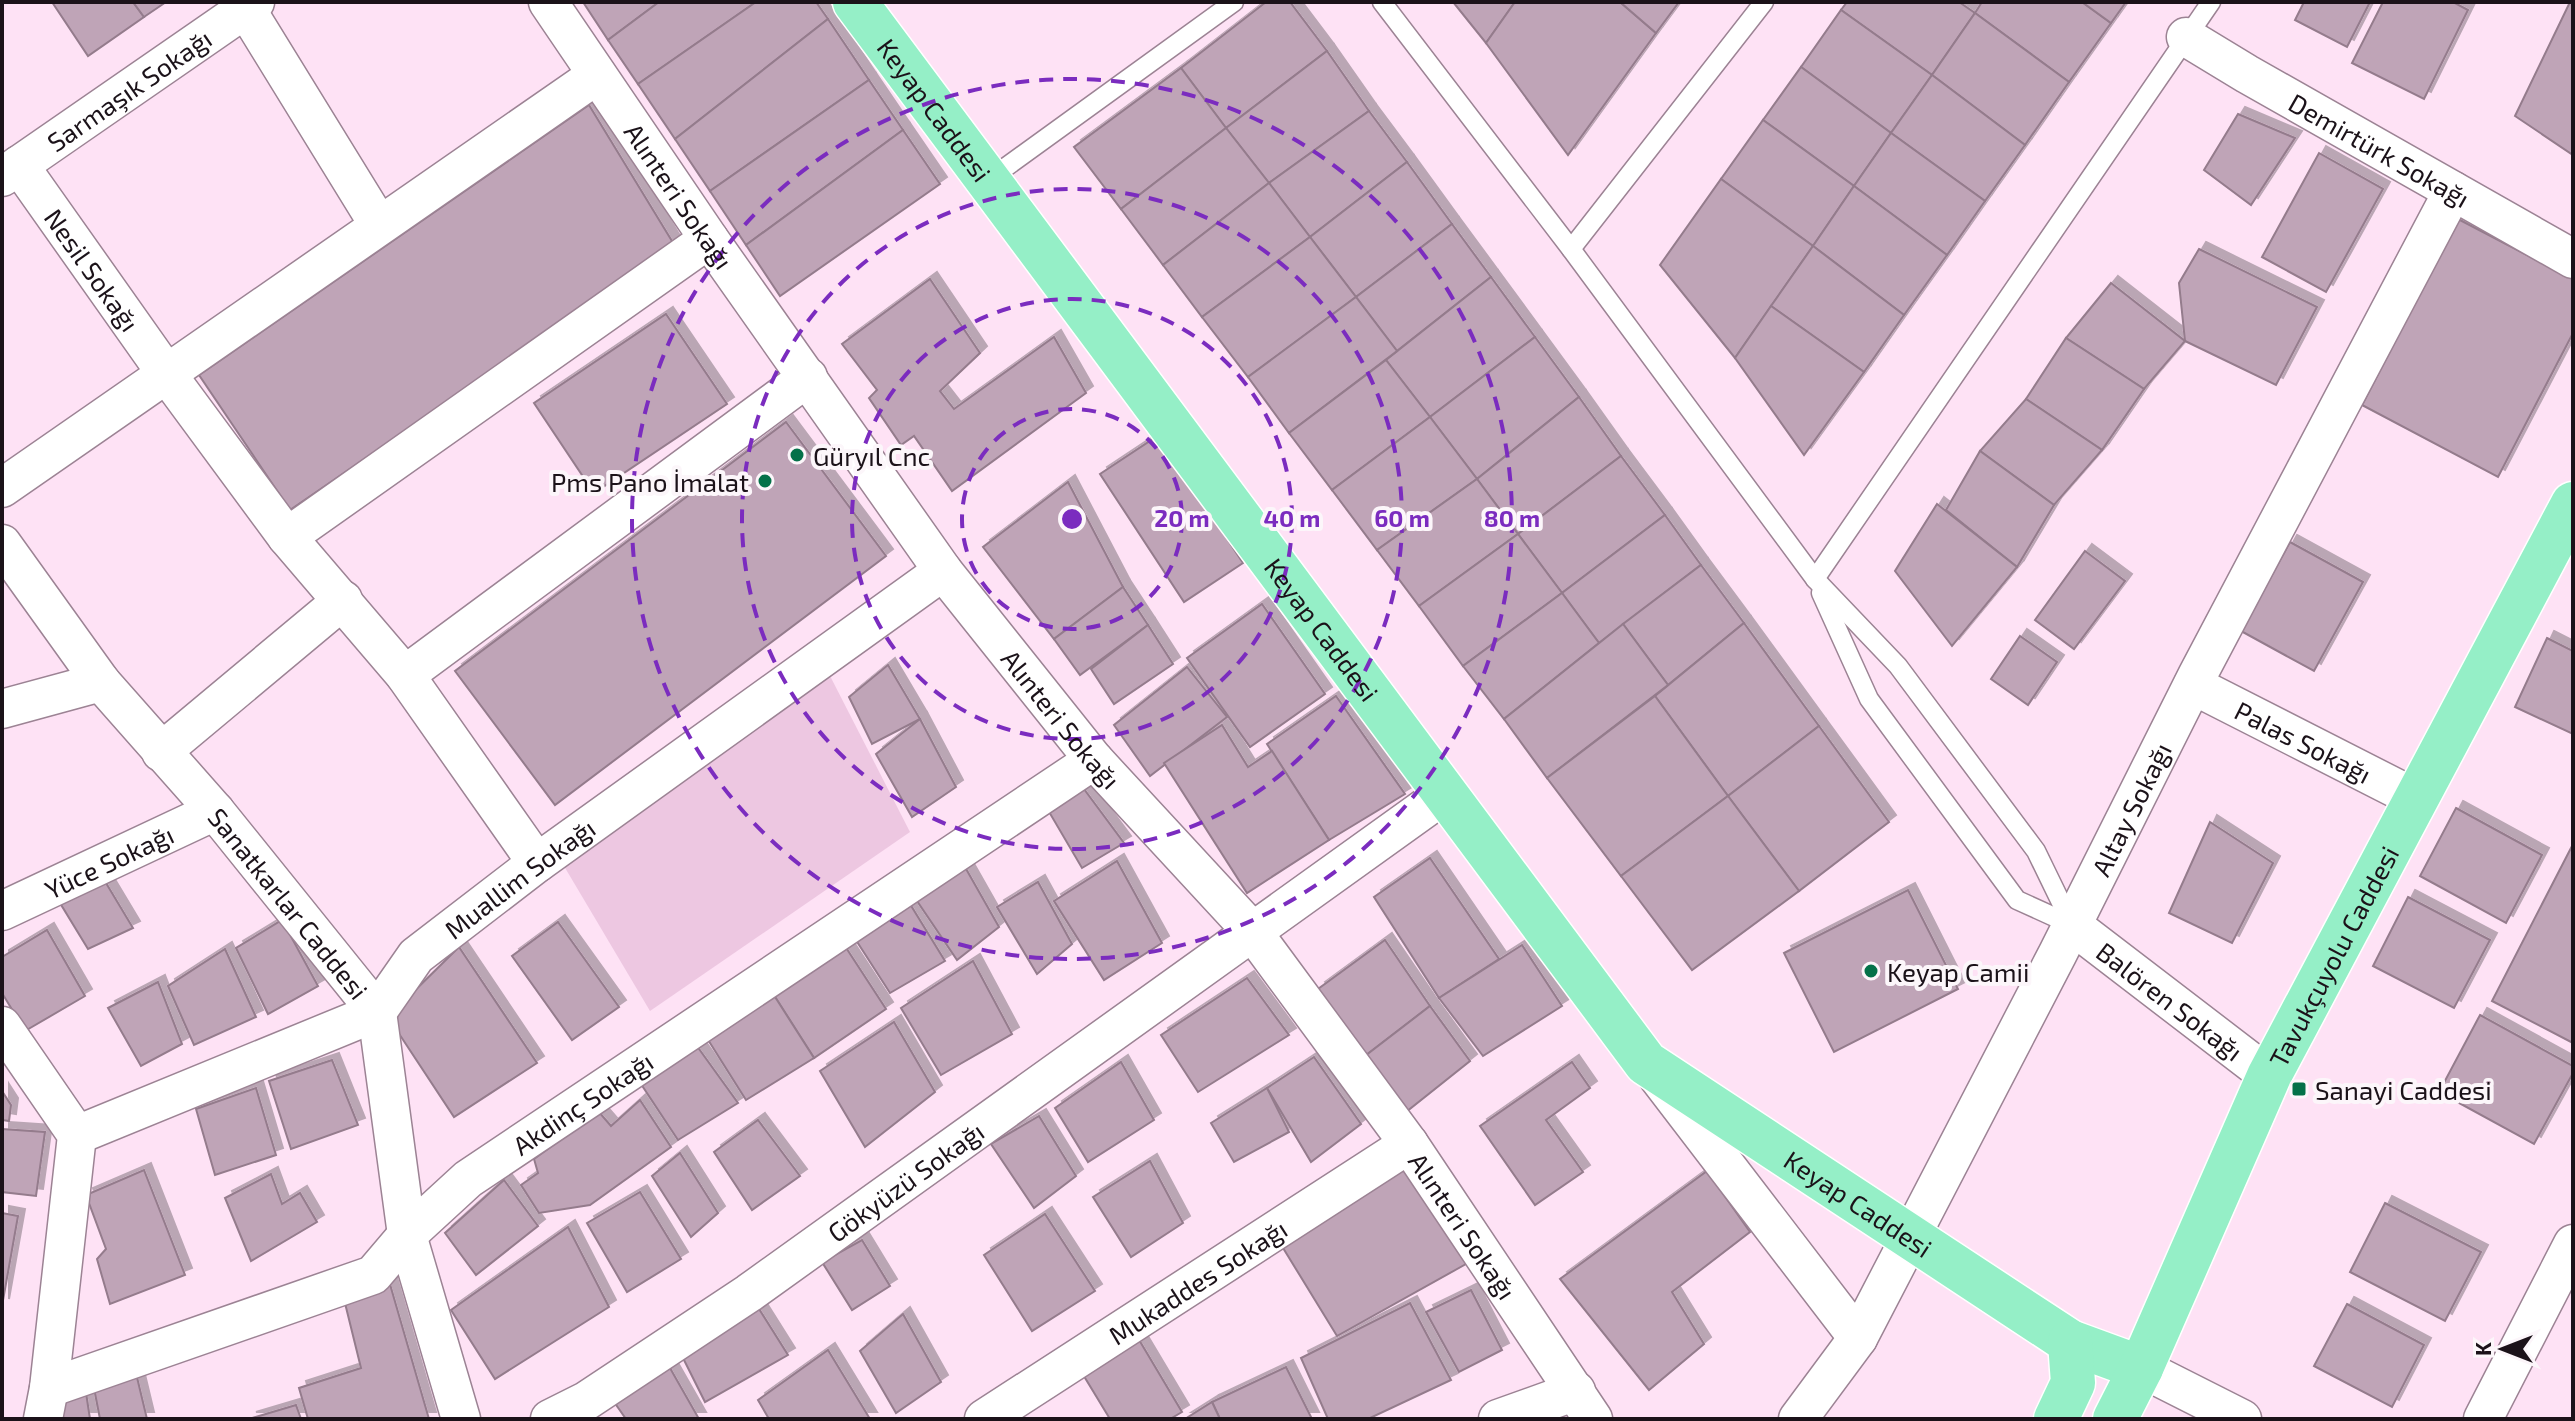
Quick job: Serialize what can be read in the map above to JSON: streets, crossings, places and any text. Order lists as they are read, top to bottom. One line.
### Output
{"streets":{"main road":["Keyap Caddesi","Tavukçuyolu Caddesi"],"street":["Sarmaşık Sokağı","Demirtürk Sokağı","Alınteri Sokağı","Nesil Sokağı","Palas Sokağı","Altay Sokağı","Yüce Sokağı","Muallim Sokağı","Sanatkarlar Caddesi","Balören Sokağı","Akdinç Sokağı","Gökyüzü Sokağı","Mukaddes Sokağı"]},"crossings":[["Sarmaşık Sokağı","Nesil Sokağı"],["Keyap Caddesi","Altay Sokağı"],["Keyap Caddesi","Tavukçuyolu Caddesi"],["Keyap Caddesi","Gökyüzü Sokağı"],["Demirtürk Sokağı","Altay Sokağı"],["Alınteri Sokağı","Muallim Sokağı"],["Alınteri Sokağı","Akdinç Sokağı"],["Alınteri Sokağı","Gökyüzü Sokağı"],["Alınteri Sokağı","Mukaddes Sokağı"],["Nesil Sokağı","Muallim Sokağı"],["Palas Sokağı","Altay Sokağı"],["Palas Sokağı","Tavukçuyolu Caddesi"],["Altay Sokağı","Balören Sokağı"],["Yüce Sokağı","Sanatkarlar Caddesi"],["Muallim Sokağı","Sanatkarlar Caddesi"],["Sanatkarlar Caddesi","Akdinç Sokağı"],["Tavukçuyolu Caddesi","Balören Sokağı"]],"places":{"other":["Güryıl Cnc","Pms Pano İmalat","Keyap Camii"],"transit":["Sanayi Caddesi"]},"north":"left","rings":["20 m","40 m","60 m","80 m"]}
